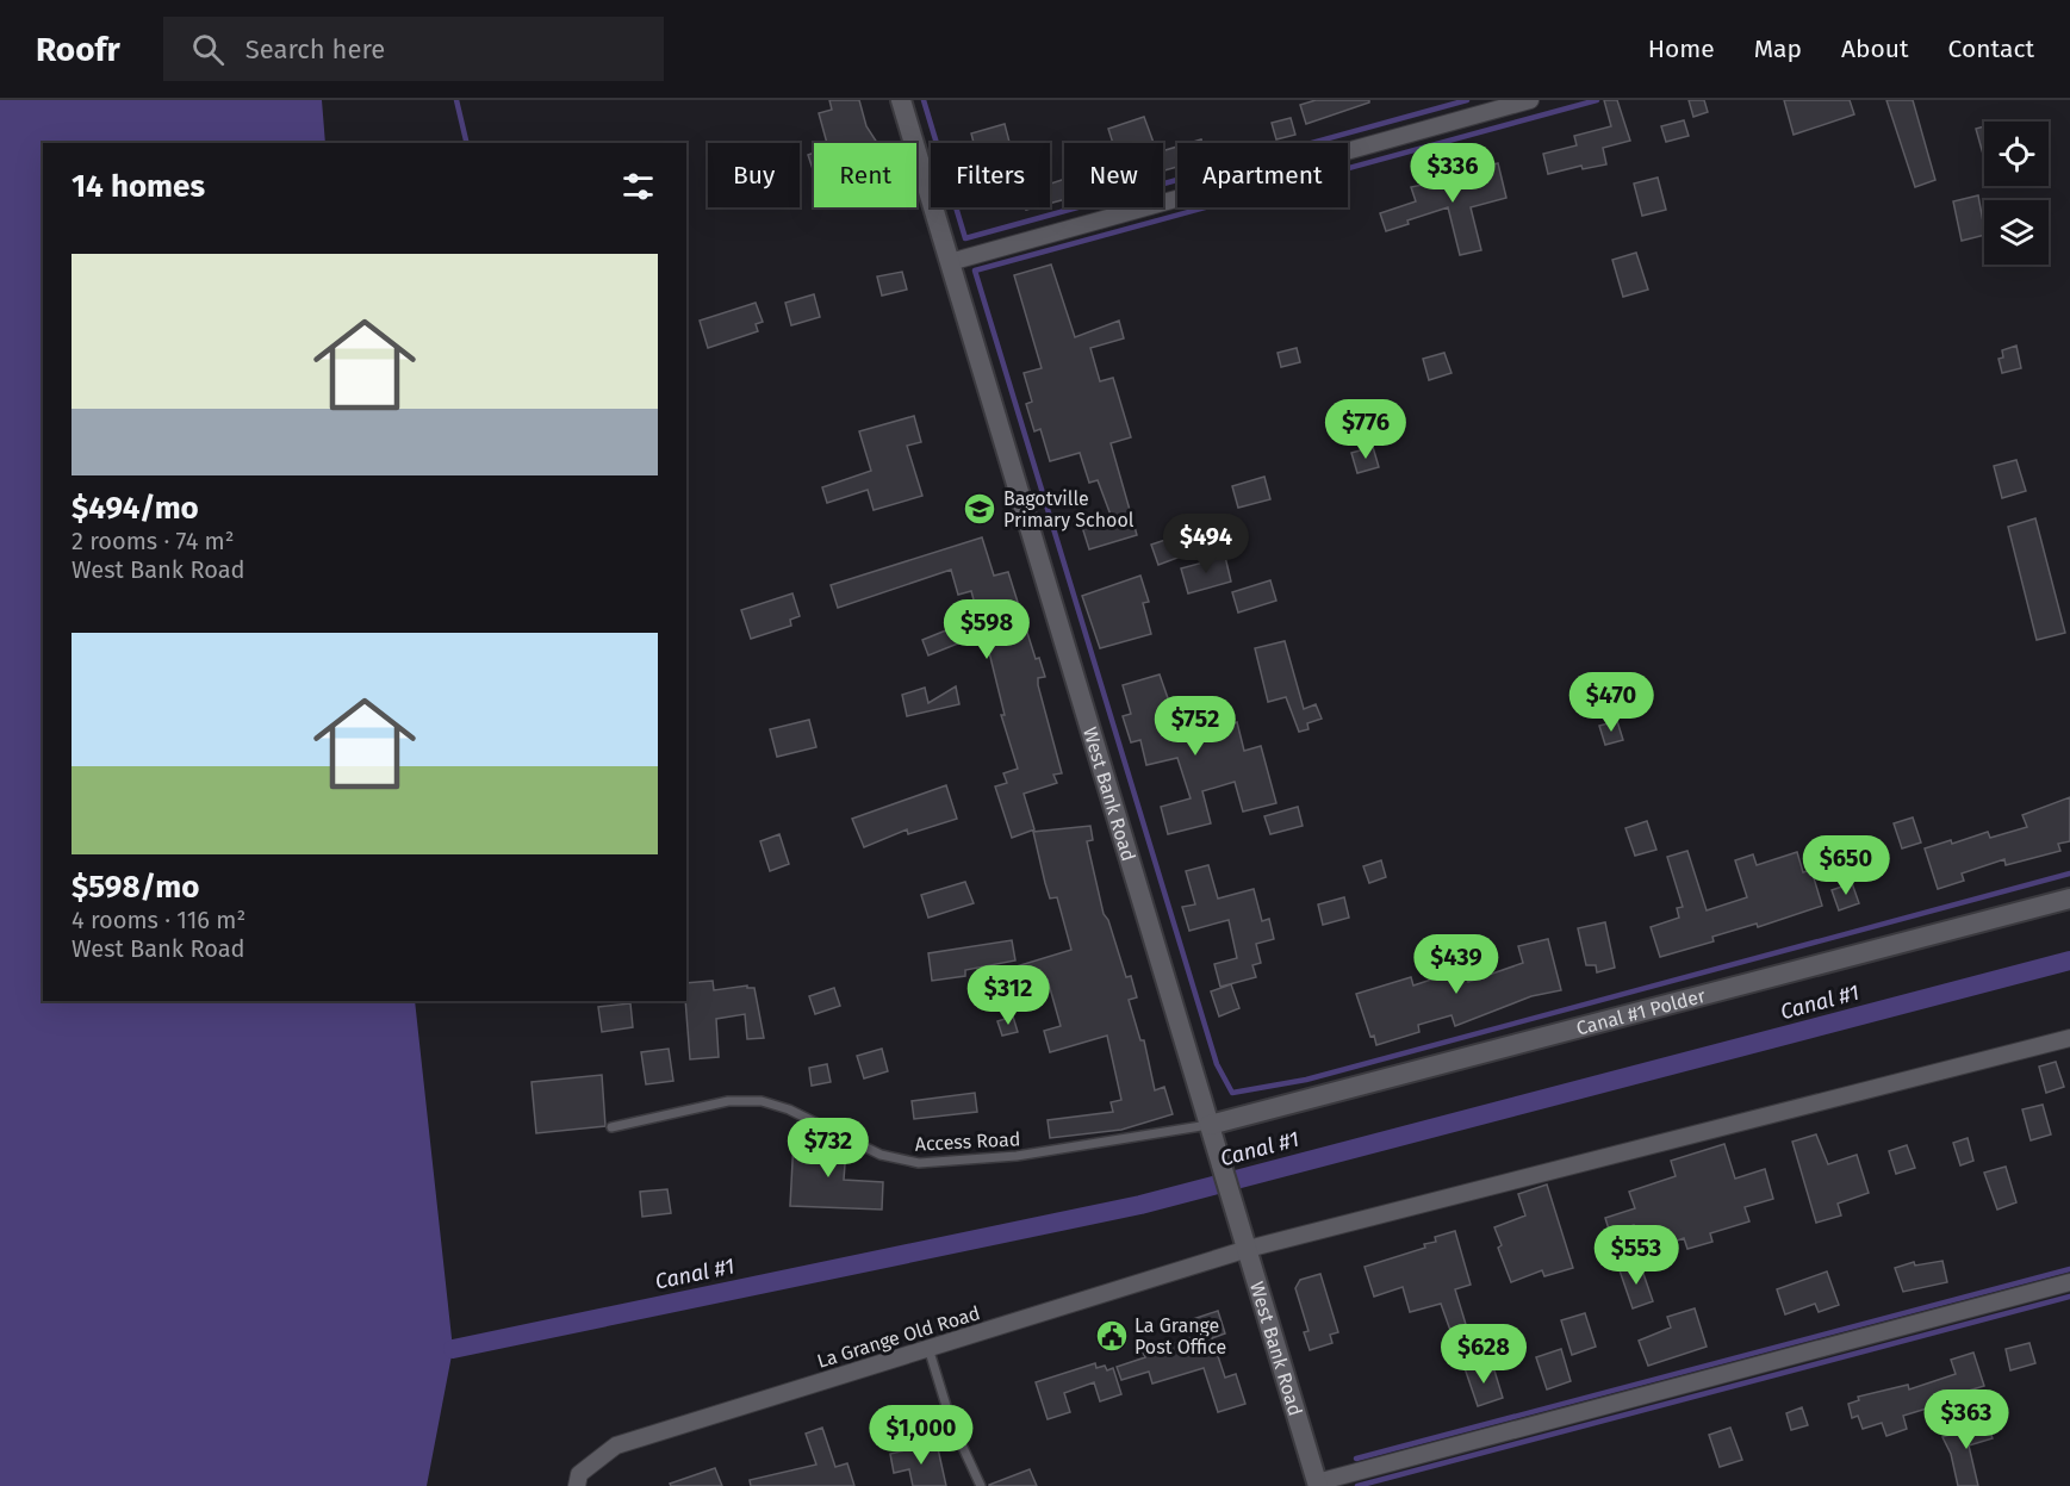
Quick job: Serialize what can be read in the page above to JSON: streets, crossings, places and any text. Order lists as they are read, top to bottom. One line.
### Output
{"streets":{"street":["West Bank Road","Canal #1 Polder","La Grange Old Road"],"lane":["Access Road"]},"crossings":[["West Bank Road","Canal #1 Polder"],["West Bank Road","Access Road"],["West Bank Road","La Grange Old Road"],["Canal #1 Polder","Access Road"]],"water":["Canal #1"],"places":{"school or university":["Bagotville Primary School"],"public building":["La Grange Post Office"]},"page":{"header":"Roofr","search":"Search here","nav":["Home","Map","About","Contact"],"price":["$336","$776","$494","$598","$470","$752","$650","$439","$312","$732","$553","$628","$363","$1,000"],"chip":["Buy","Rent","Filters","New","Apartment"],"heading":"14 homes","list":[{"name":"$494/mo","note":"2 rooms · 74 m² · West Bank Road"},{"name":"$598/mo","note":"4 rooms · 116 m² · West Bank Road"}]}}
